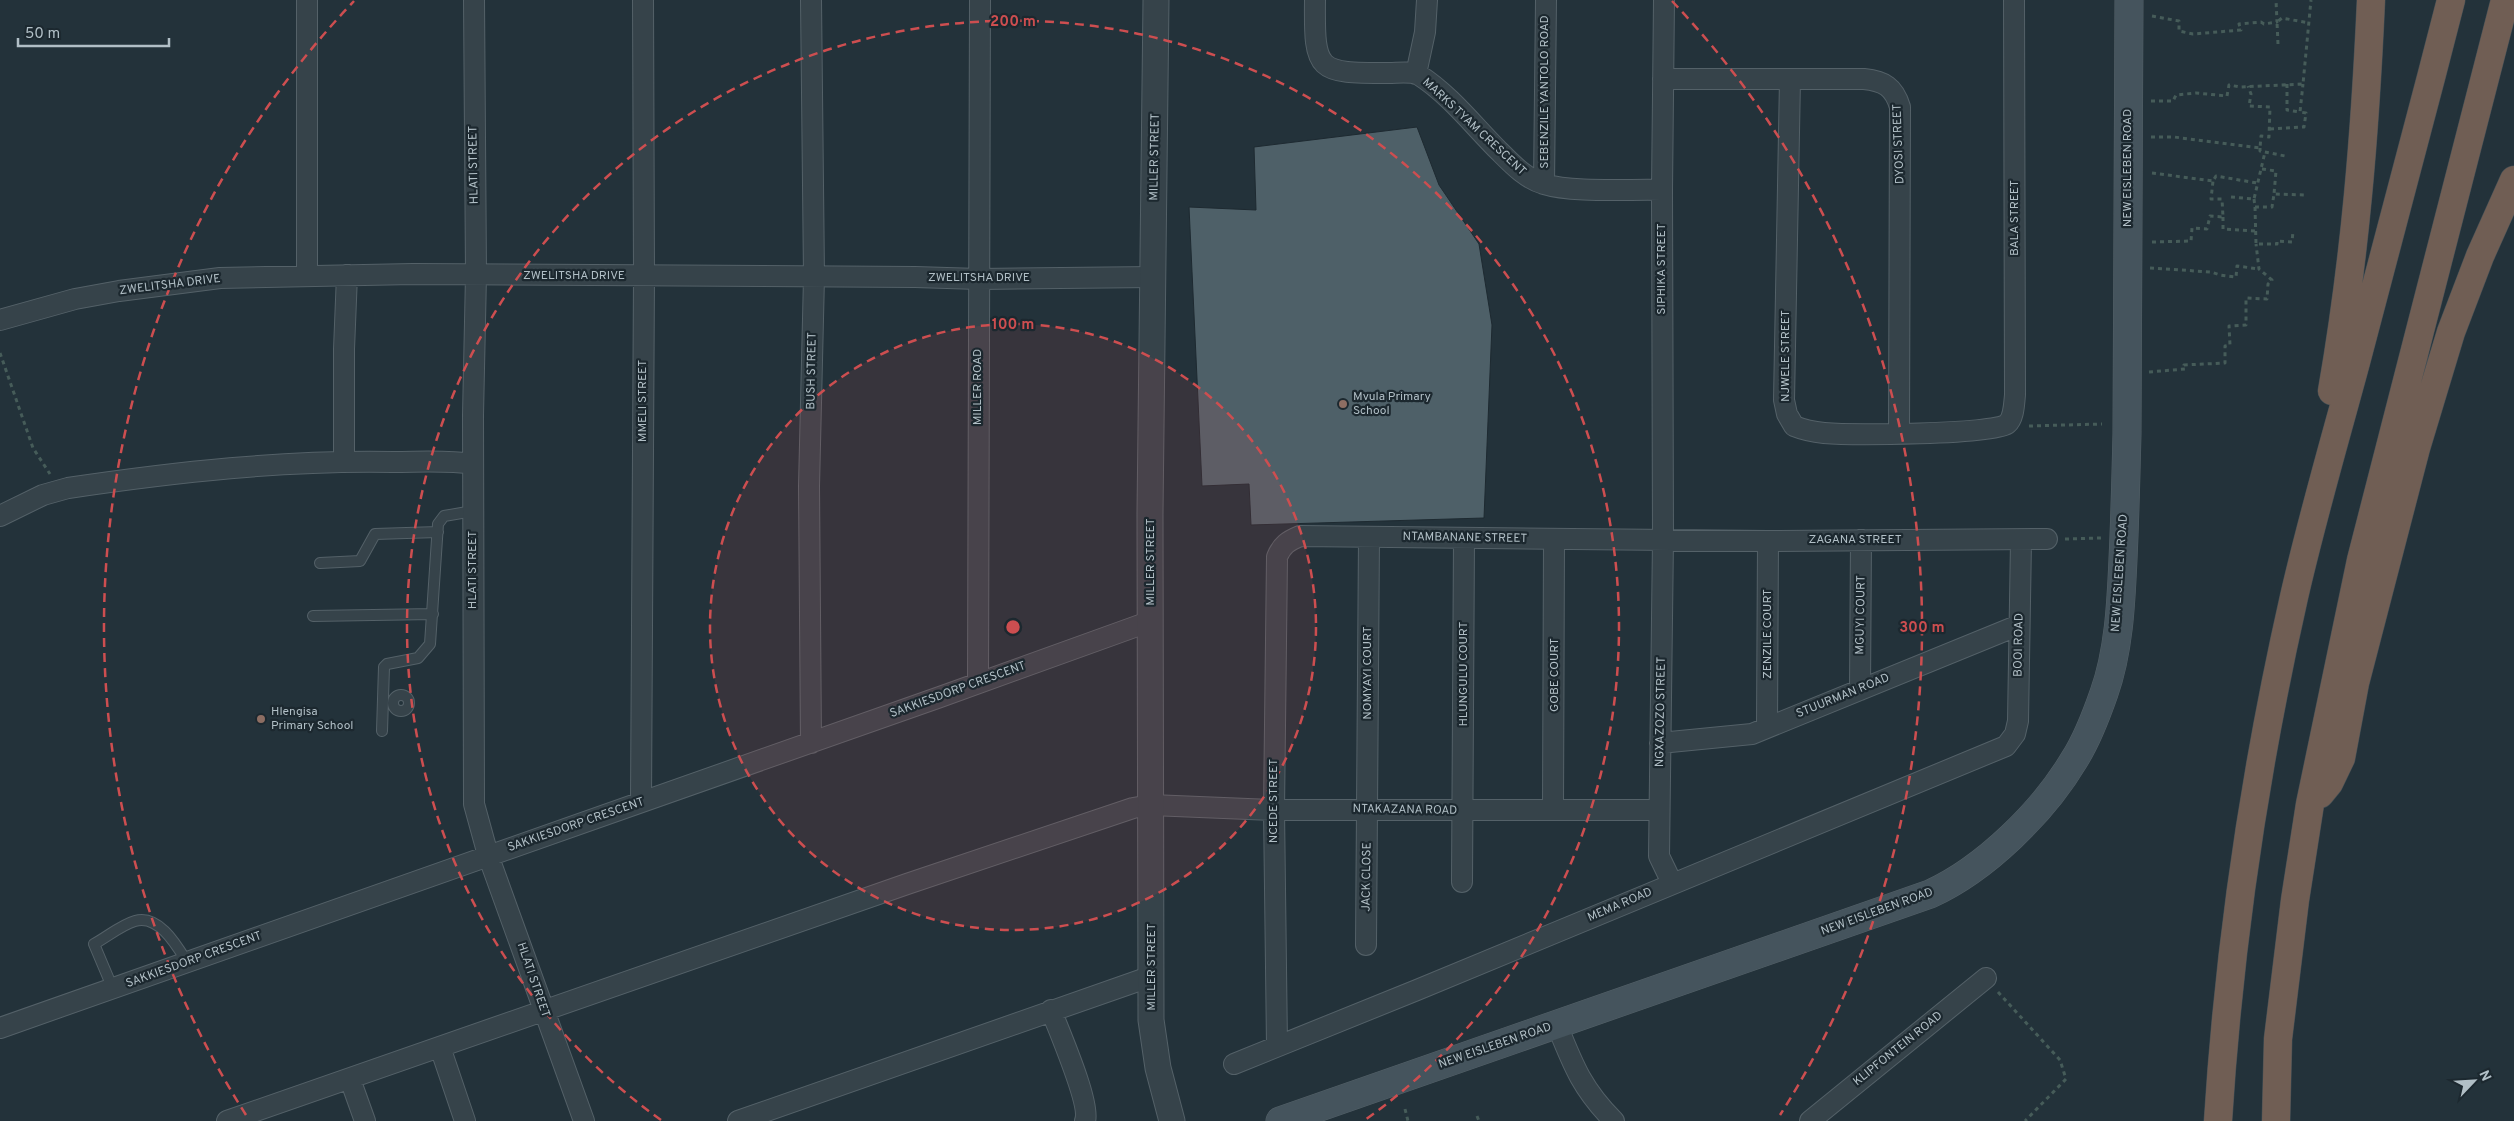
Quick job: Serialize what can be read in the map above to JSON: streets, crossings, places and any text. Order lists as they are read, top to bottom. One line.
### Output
{"streets":{"main road":["NEW EISLEBEN ROAD"],"street":["SEBENZILE YANTOLO ROAD","MARKS TYAM CRESCENT","DYOSI STREET","MILLER STREET","HLATI STREET","BALA STREET","SIPHIKA STREET","ZWELITSHA DRIVE","NJWELE STREET","BUSH STREET","MILLER ROAD","MMELI STREET","NTAMBANANE STREET","ZAGANA STREET","MGUYI COURT","ZENZILE COURT","BOOI ROAD","NOMYAYI COURT","HLUNGULU COURT","GOBE COURT","SAKKIESDORP CRESCENT","STUURMAN ROAD","NGXAZOZO STREET","NCEDE STREET","NTAKAZANA ROAD","JACK CLOSE","MEMA ROAD","KLIPFONTEIN ROAD"]},"crossings":[["SEBENZILE YANTOLO ROAD","MARKS TYAM CRESCENT"],["MARKS TYAM CRESCENT","SIPHIKA STREET"],["DYOSI STREET","SIPHIKA STREET"],["DYOSI STREET","NJWELE STREET"],["MILLER STREET","ZWELITSHA DRIVE"],["MILLER STREET","SAKKIESDORP CRESCENT"],["MILLER STREET","NTAKAZANA ROAD"],["HLATI STREET","ZWELITSHA DRIVE"],["HLATI STREET","SAKKIESDORP CRESCENT"],["BALA STREET","NJWELE STREET"],["SIPHIKA STREET","NTAMBANANE STREET"],["SIPHIKA STREET","ZAGANA STREET"],["SIPHIKA STREET","NGXAZOZO STREET"],["ZWELITSHA DRIVE","BUSH STREET"],["ZWELITSHA DRIVE","MILLER ROAD"],["ZWELITSHA DRIVE","MMELI STREET"],["BUSH STREET","SAKKIESDORP CRESCENT"],["MILLER ROAD","SAKKIESDORP CRESCENT"],["MMELI STREET","SAKKIESDORP CRESCENT"],["NTAMBANANE STREET","ZAGANA STREET"],["NTAMBANANE STREET","NOMYAYI COURT"],["NTAMBANANE STREET","HLUNGULU COURT"],["NTAMBANANE STREET","GOBE COURT"],["NTAMBANANE STREET","NGXAZOZO STREET"],["NTAMBANANE STREET","NCEDE STREET"],["ZAGANA STREET","MGUYI COURT"],["ZAGANA STREET","ZENZILE COURT"],["ZAGANA STREET","BOOI ROAD"],["ZAGANA STREET","NGXAZOZO STREET"],["MGUYI COURT","STUURMAN ROAD"],["ZENZILE COURT","STUURMAN ROAD"],["BOOI ROAD","STUURMAN ROAD"],["BOOI ROAD","MEMA ROAD"],["NOMYAYI COURT","NTAKAZANA ROAD"],["NOMYAYI COURT","JACK CLOSE"],["HLUNGULU COURT","NTAKAZANA ROAD"],["GOBE COURT","NTAKAZANA ROAD"],["STUURMAN ROAD","NGXAZOZO STREET"],["NGXAZOZO STREET","NTAKAZANA ROAD"],["NGXAZOZO STREET","MEMA ROAD"],["NCEDE STREET","NTAKAZANA ROAD"],["NCEDE STREET","MEMA ROAD"],["NTAKAZANA ROAD","JACK CLOSE"]],"places":["Mvula Primary School","Hlengisa Primary School"],"scale_bar":"50 m","north":"top right","rings":["200 m","100 m","300 m"]}
